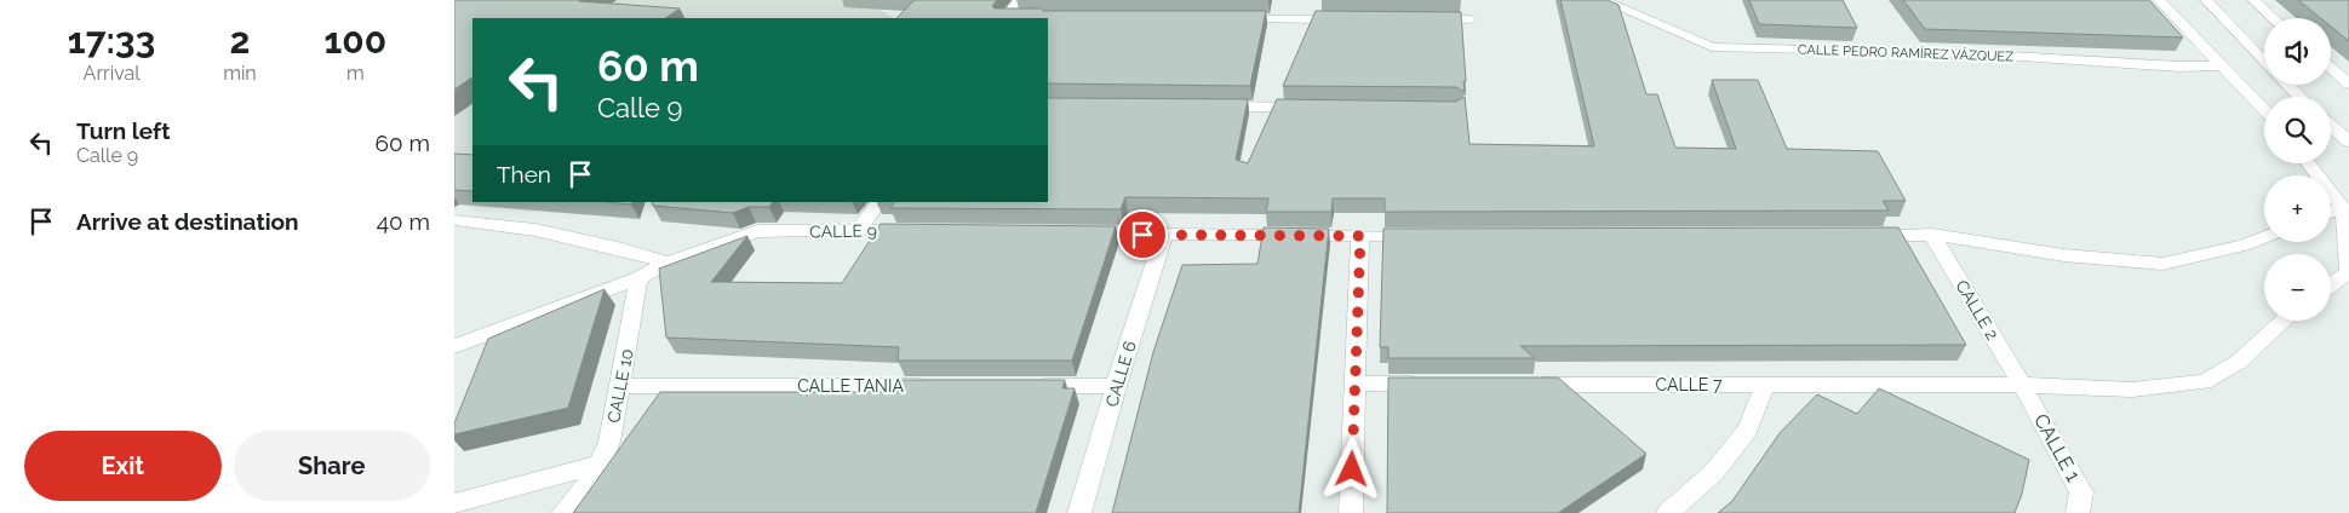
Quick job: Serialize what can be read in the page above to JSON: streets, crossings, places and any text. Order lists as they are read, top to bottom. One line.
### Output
{"streets":{"street":["CALLE PEDRO RAMÍREZ VÁZQUEZ","CALLE 9","CALLE 2","CALLE 6","CALLE 7","CALLE 10","CALLE TANIA","CALLE 1"]},"crossings":[["CALLE 2","CALLE 7"],["CALLE 2","CALLE 1"],["CALLE 7","CALLE 1"],["CALLE 10","CALLE TANIA"]],"page":{"eta":["17:33","Arrival","2","min","100","m"],"map_buttons":["+","−"],"turn":["60 m","Calle 9"],"list":[{"name":"Turn left","note":"Calle 9","value":"60 m"},{"name":"Arrive at destination","value":"40 m"}],"then":"Then","buttons":["Exit","Share"]}}
